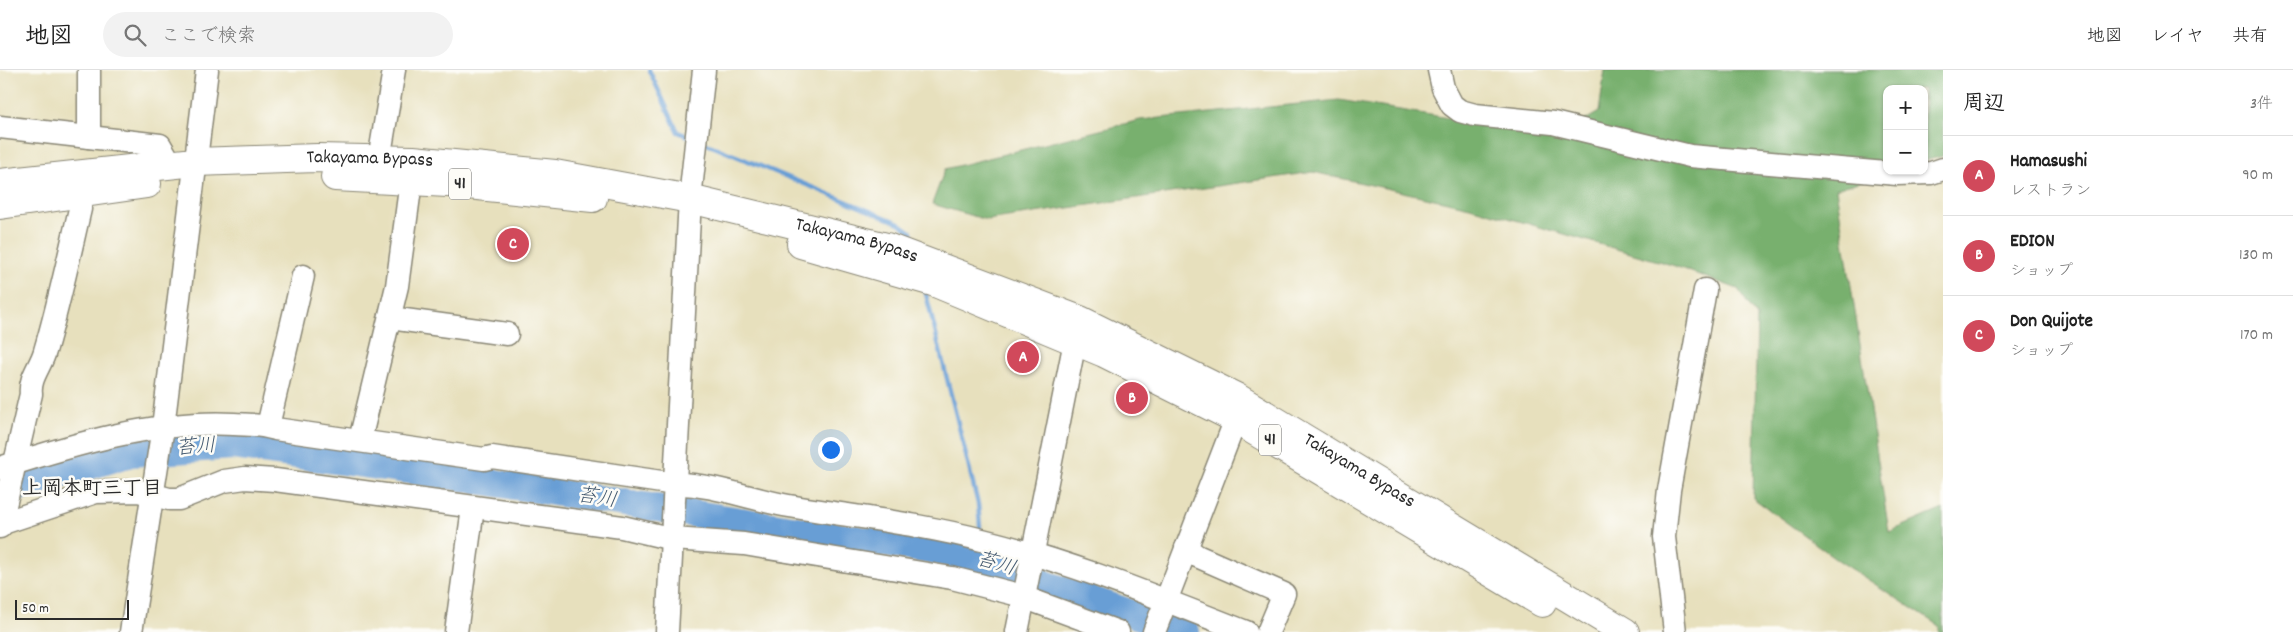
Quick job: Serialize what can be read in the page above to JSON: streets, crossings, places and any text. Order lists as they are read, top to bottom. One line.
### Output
{"streets":{"highway":["Takayama Bypass","41"]},"districts":["上岡本町三丁目"],"water":["苔川"],"scale_bar":"50 m","page":{"header":"地図","search":"ここで検索","nav":["地図","レイヤ","共有"],"heading":["周辺","3件"],"map_buttons":["+","−"],"list":[{"mark":"A","name":"Hamasushi","note":"レストラン","value":"90 m"},{"mark":"B","name":"EDION","note":"ショップ","value":"130 m"},{"mark":"C","name":"Don Quijote","note":"ショップ","value":"170 m"}],"pins":["C","A","B"],"scale":"50 m"}}
